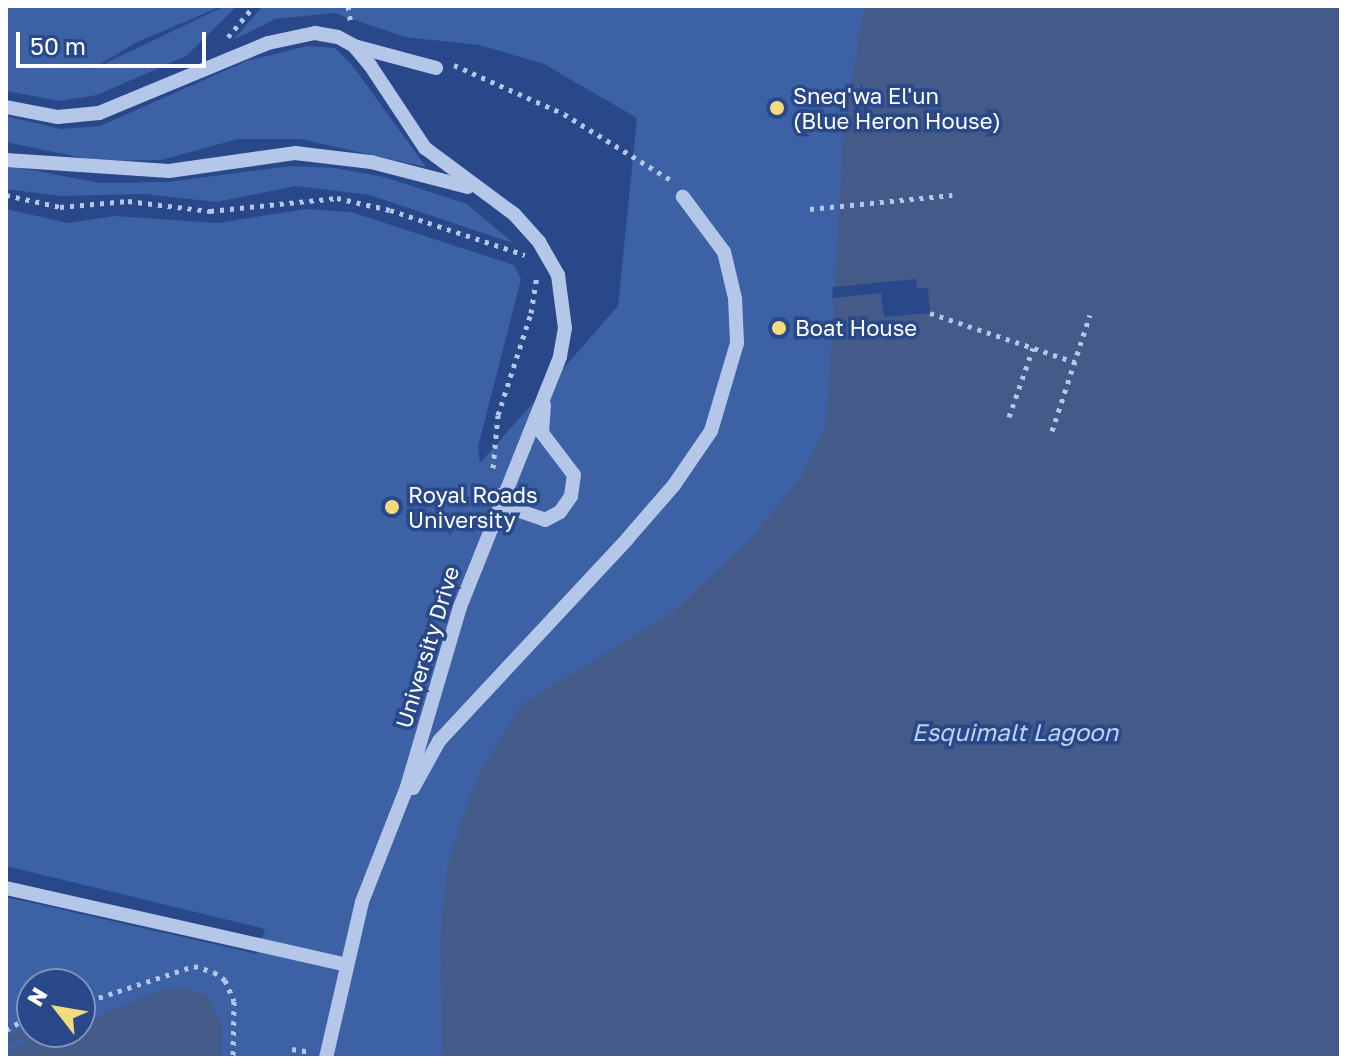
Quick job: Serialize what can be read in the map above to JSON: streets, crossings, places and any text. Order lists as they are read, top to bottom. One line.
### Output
{"streets":{"street":["University Drive"]},"water":["Esquimalt Lagoon"],"places":["Sneq'wa El'un (Blue Heron House)","Boat House","Royal Roads University"],"scale_bar":"50 m","north":"top left"}
